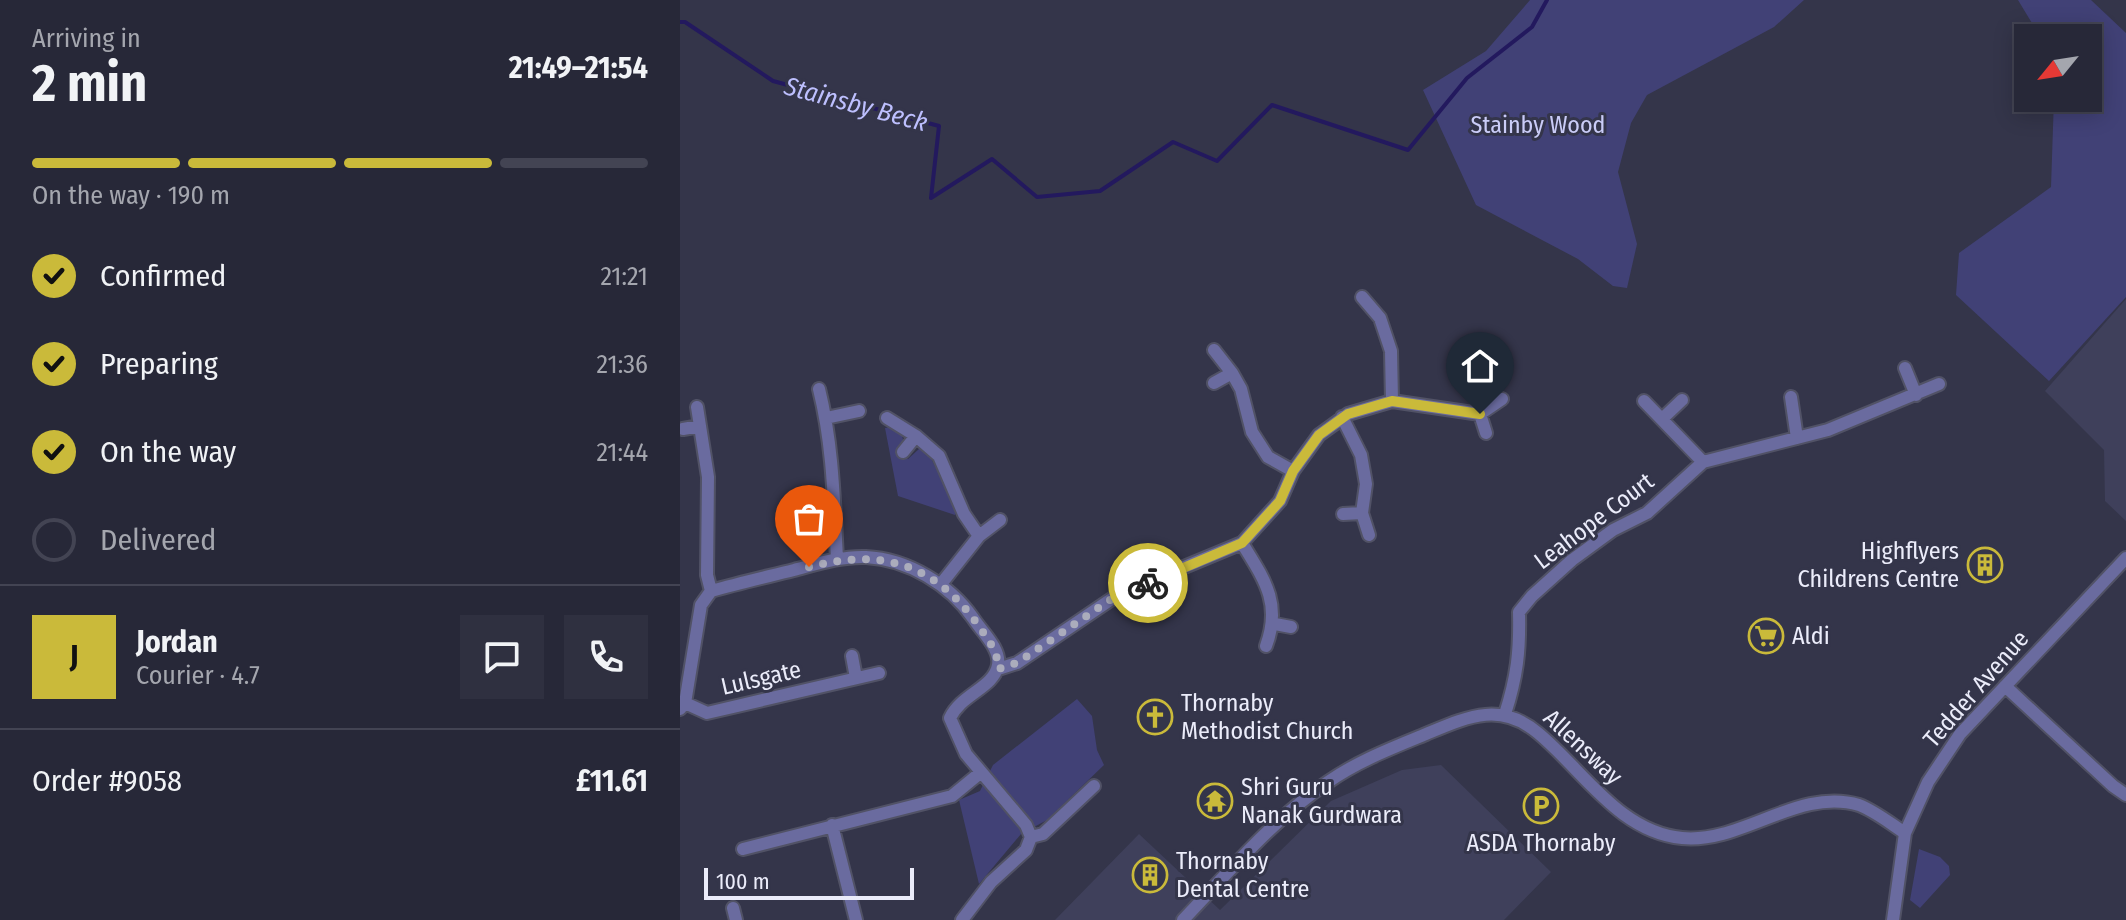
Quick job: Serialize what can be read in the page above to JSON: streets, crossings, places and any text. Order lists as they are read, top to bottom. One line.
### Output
{"streets":{"street":["Leahope Court","Lulsgate","Tedder Avenue","Allensway"]},"crossings":[["Leahope Court","Allensway"],["Tedder Avenue","Allensway"]],"water":["Stainsby Beck"],"parks":["Stainby Wood"],"places":{"building":["Highflyers Childrens Centre","Thornaby Dental Centre"],"supermarket":["Aldi"],"church":["Thornaby Methodist Church"],"temple":["Shri Guru Nanak Gurdwara"],"parking":["ASDA Thornaby"]},"scale_bar":"100 m","north":"bottom left","page":{"heading":["2 min","Arriving in","21:49–21:54"],"panel":["Jordan","Courier · 4.7","Order #9058","£11.61"],"bar":"On the way · 190 m","list":[["Confirmed","21:21"],["Preparing","21:36"],["On the way","21:44"],"Delivered"],"round":"J","scale":"100 m"}}
